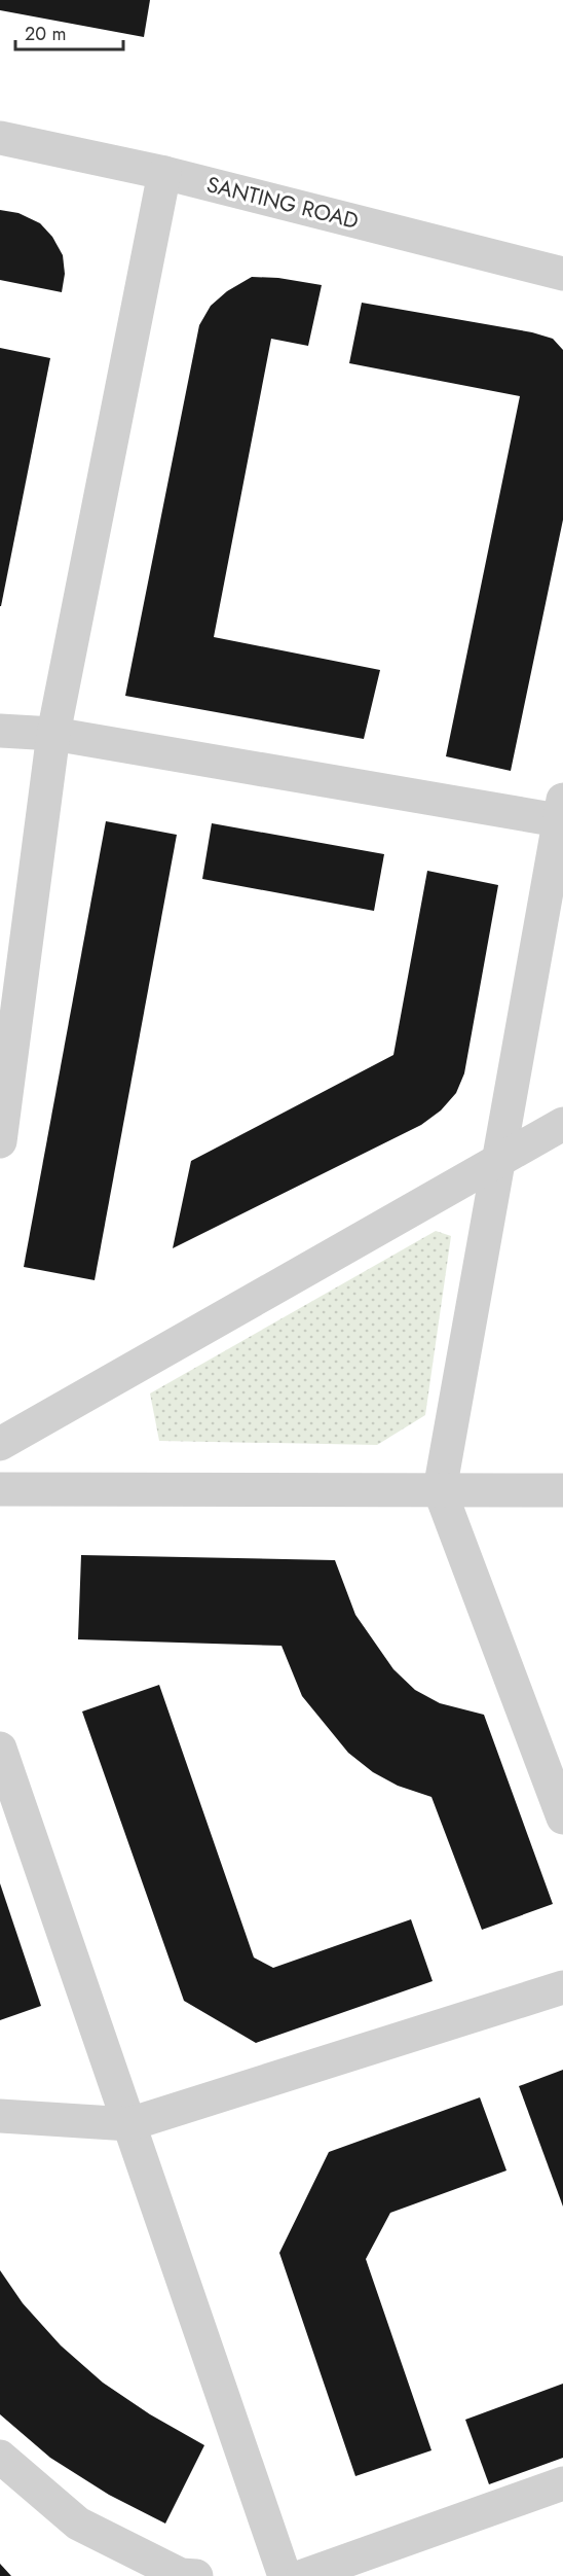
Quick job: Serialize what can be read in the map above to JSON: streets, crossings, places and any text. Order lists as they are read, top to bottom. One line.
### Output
{"streets":{"street":["SANTING ROAD"]},"scale_bar":"20 m"}
